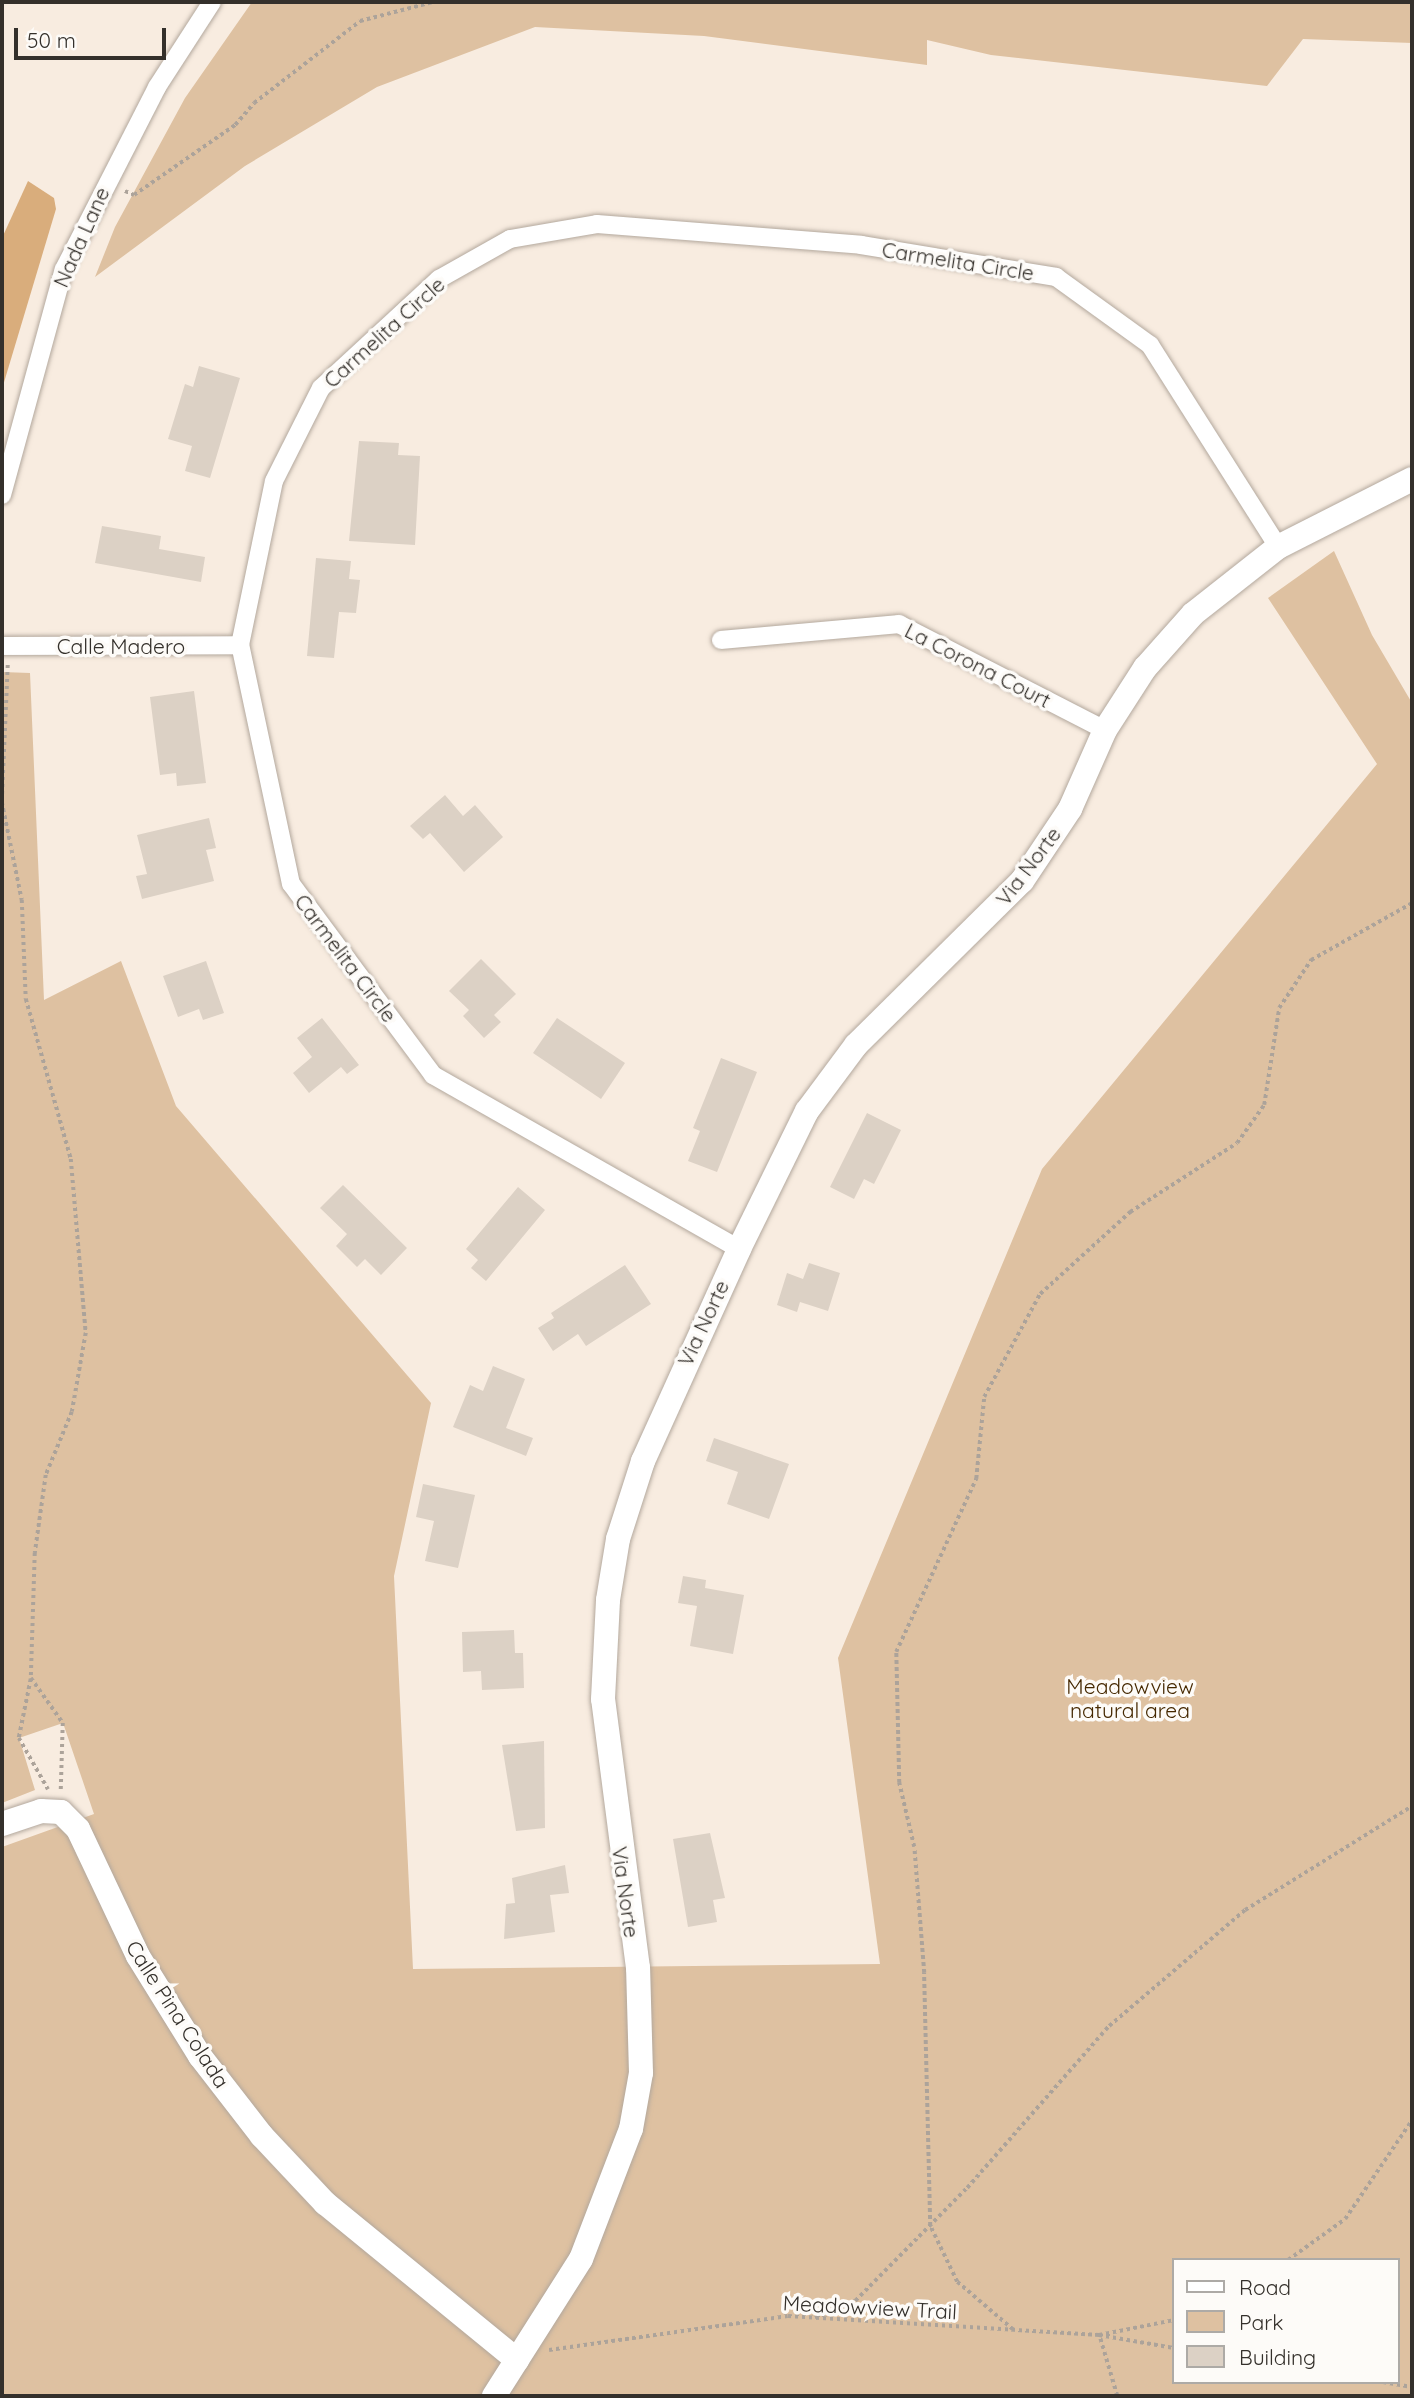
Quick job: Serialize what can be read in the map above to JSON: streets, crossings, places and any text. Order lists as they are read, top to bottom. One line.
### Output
{"streets":{"street":["Nada Lane","Carmelita Circle","Calle Madero","La Corona Court","Via Norte","Calle Pina Colada"],"path":["Meadowview Trail"]},"crossings":[["Carmelita Circle","Calle Madero"],["Carmelita Circle","Via Norte"],["La Corona Court","Via Norte"],["Via Norte","Calle Pina Colada"],["Via Norte","Meadowview Trail"],["Calle Pina Colada","Meadowview Trail"]],"parks":["Meadowview natural area"],"legend":["Road","Park","Building"],"scale_bar":"50 m"}
